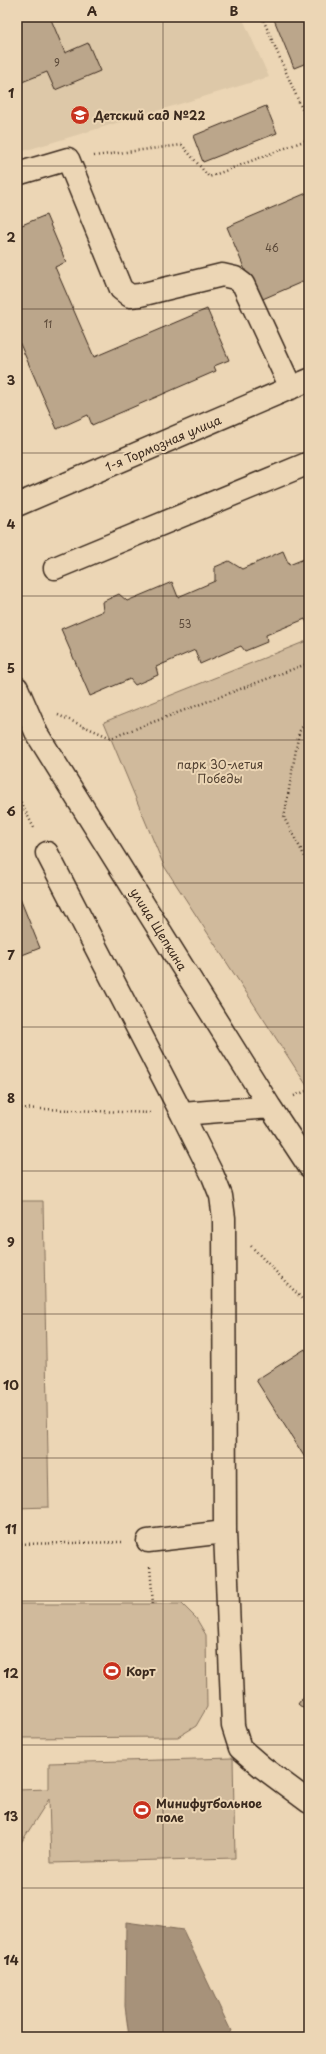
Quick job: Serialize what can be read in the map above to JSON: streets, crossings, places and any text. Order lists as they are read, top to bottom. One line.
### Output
{"streets":{"street":["1-я Тормозная улица","улица Щепкина"]},"parks":["парк 30-летия Победы"],"places":{"school or university":["Детский сад №22"],"sports":["Корт","Минифутбольное поле"]},"house_numbers":["9","46","11","53"],"grid":{"columns":["A","B"],"rows":["1","2","3","4","5","6","7","8","9","10","11","12","13","14"]}}
